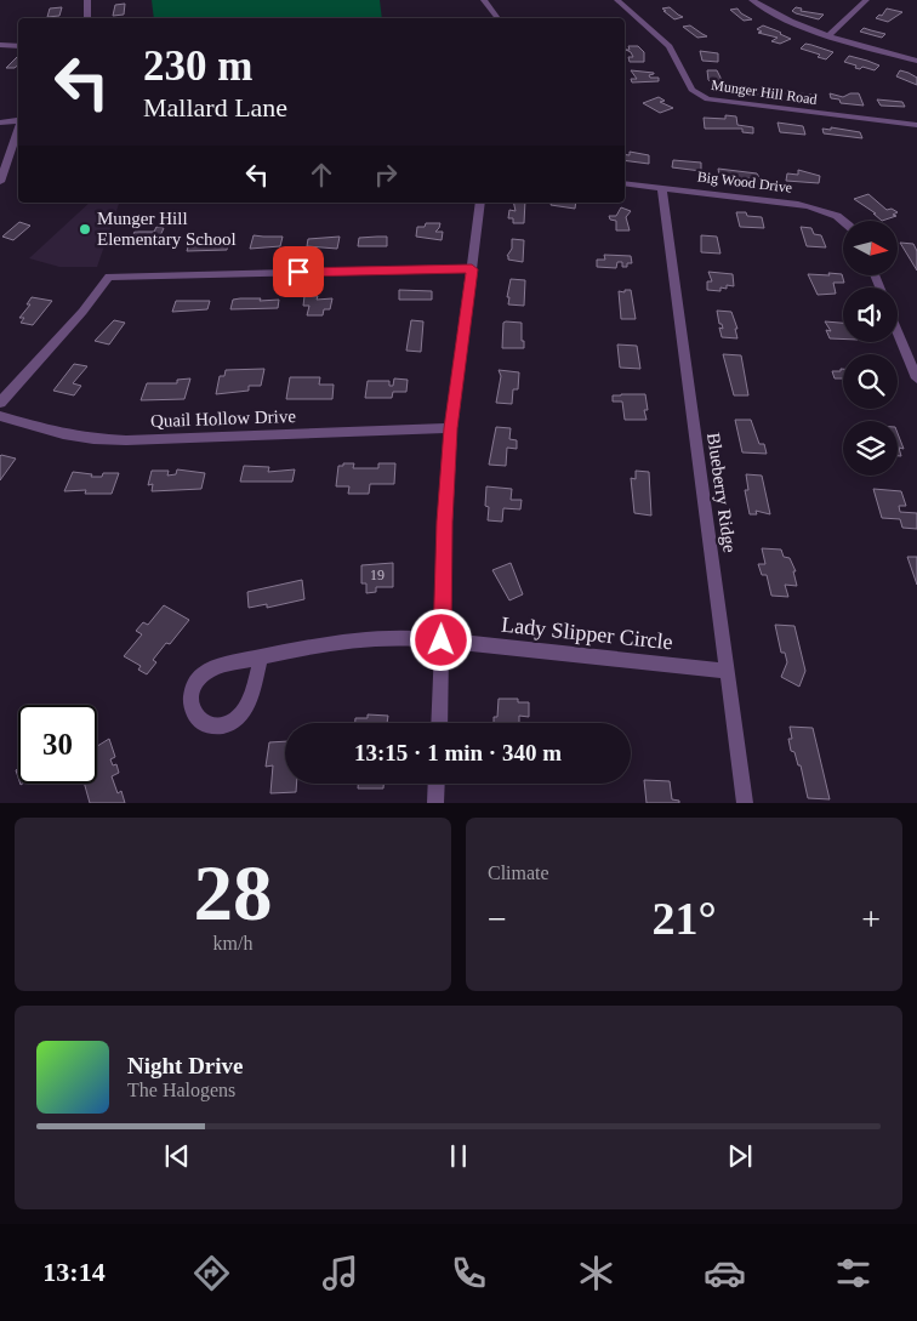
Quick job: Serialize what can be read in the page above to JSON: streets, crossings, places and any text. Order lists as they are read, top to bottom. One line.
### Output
{"streets":{"street":["Munger Hill Road","Big Wood Drive","Quail Hollow Drive","Blueberry Ridge","Lady Slipper Circle"]},"crossings":[["Big Wood Drive","Blueberry Ridge"],["Blueberry Ridge","Lady Slipper Circle"]],"places":["Munger Hill Elementary School"],"house_numbers":["19"],"north":"right","page":{"turn":["230 m","Mallard Lane"],"limit":"30","trip":"13:15 · 1 min · 340 m","tile":[["28","km/h"],"Climate"],"heat":["−","21°","+"],"song":["Night Drive","The Halogens"],"tabs":"13:14"}}
